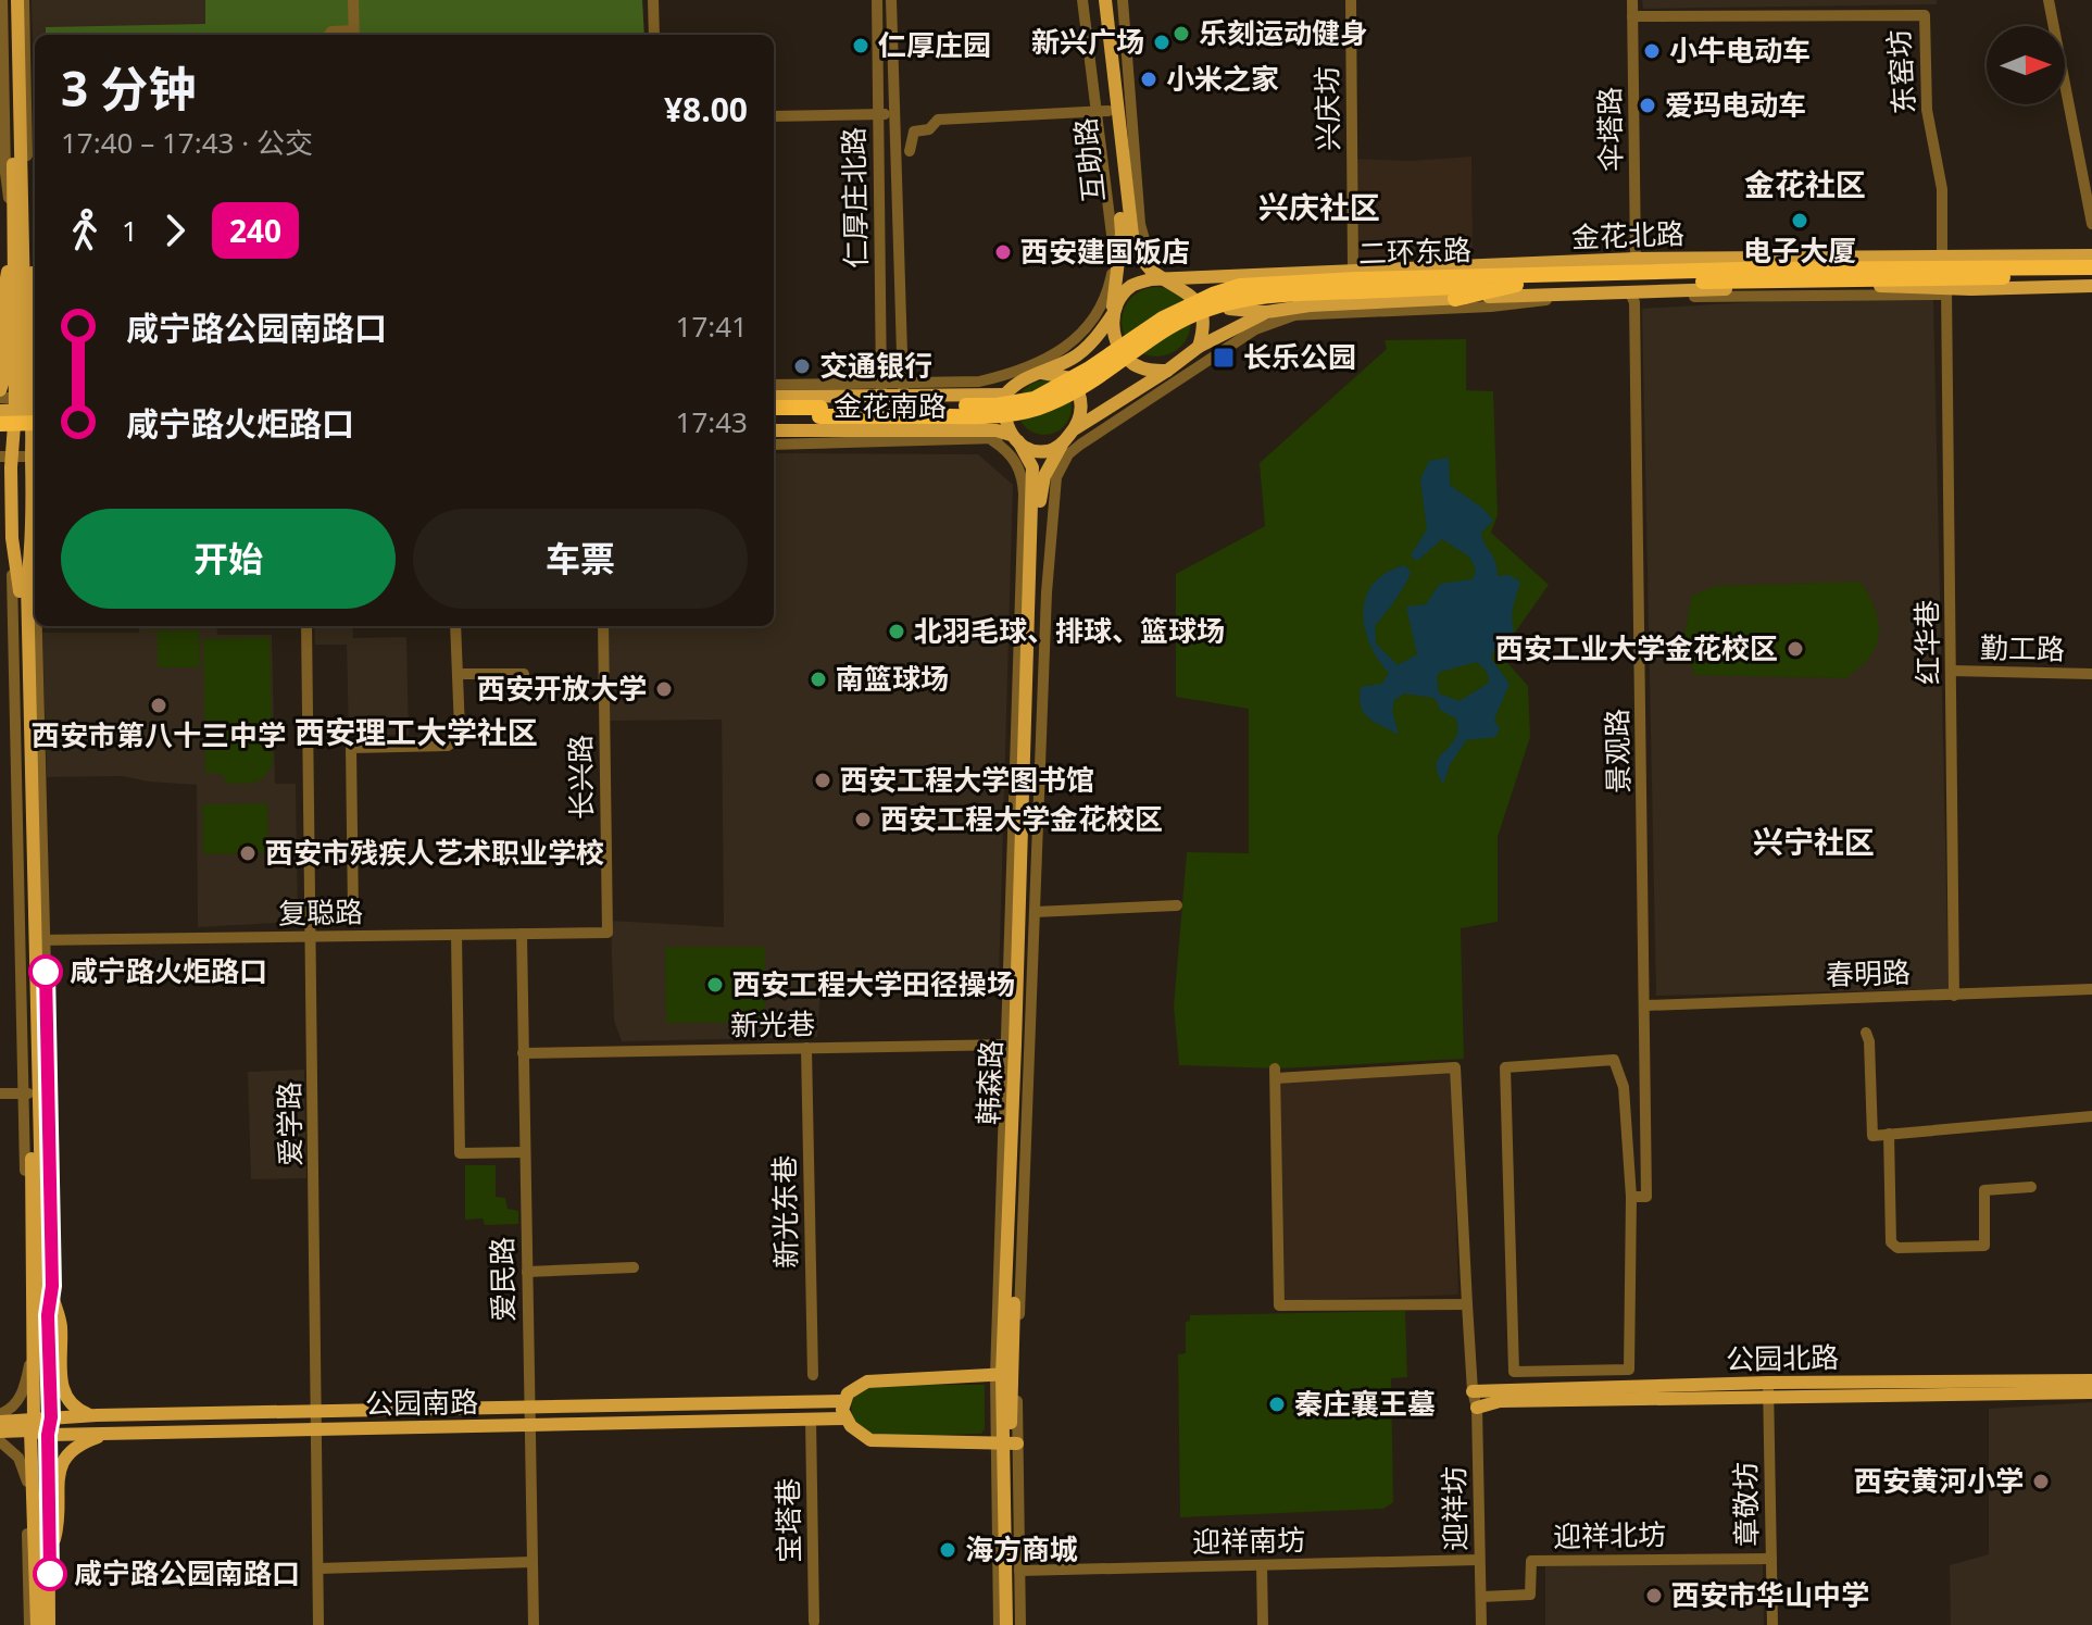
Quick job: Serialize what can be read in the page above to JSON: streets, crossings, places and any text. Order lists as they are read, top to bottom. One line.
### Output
{"streets":{"highway":["二环东路"],"main road":["互助路","金花北路","金花南路","韩森路","公园北路","公园南路"],"street":["东窑坊","兴庆坊","伞塔路","仁厚庄北路","红华巷","勤工路","景观路","长兴路","复聪路","春明路","新光巷","爱学路","新光东巷","爱民路","章敬坊","迎祥坊","宝塔巷","迎祥北坊","迎祥南坊"]},"crossings":[["东窑坊","伞塔路"],["东窑坊","金花北路"],["兴庆坊","金花北路"],["兴庆坊","二环东路"],["伞塔路","金花北路"],["互助路","金花北路"],["仁厚庄北路","金花南路"],["金花北路","二环东路"],["金花北路","红华巷"],["金花北路","景观路"],["二环东路","金花南路"],["金花南路","韩森路"],["红华巷","勤工路"],["红华巷","春明路"],["景观路","春明路"],["长兴路","复聪路"],["复聪路","爱学路"],["复聪路","爱民路"],["新光巷","韩森路"],["新光巷","新光东巷"],["新光巷","爱民路"],["爱学路","公园南路"],["爱民路","公园南路"],["公园北路","章敬坊"],["公园北路","迎祥坊"],["公园南路","宝塔巷"],["章敬坊","迎祥北坊"],["迎祥坊","迎祥北坊"],["迎祥坊","迎祥南坊"]],"districts":["金花社区","兴庆社区","西安理工大学社区","兴宁社区"],"places":{"other":["乐刻运动健身","新兴广场","仁厚庄园","小牛电动车","小米之家","爱玛电动车","电子大厦","西安建国饭店","交通银行","北羽毛球、排球、篮球场","西安工业大学金花校区","南篮球场","西安开放大学","西安市第八十三中学","西安工程大学图书馆","西安工程大学金花校区","西安市残疾人艺术职业学校","咸宁路火炬路口","西安工程大学田径操场","秦庄襄王墓","西安黄河小学","海方商城","咸宁路公园南路口","西安市华山中学"],"transit":["长乐公园"]},"lines":["bus line 240"],"north":"right","page":{"heading":["3 分钟","17:40 – 17:43 · 公交","¥8.00"],"legs":["1","240"],"list":[{"name":"咸宁路公园南路口","value":"17:41"},{"name":"咸宁路火炬路口","value":"17:43"}],"buttons":["开始","车票"]}}
